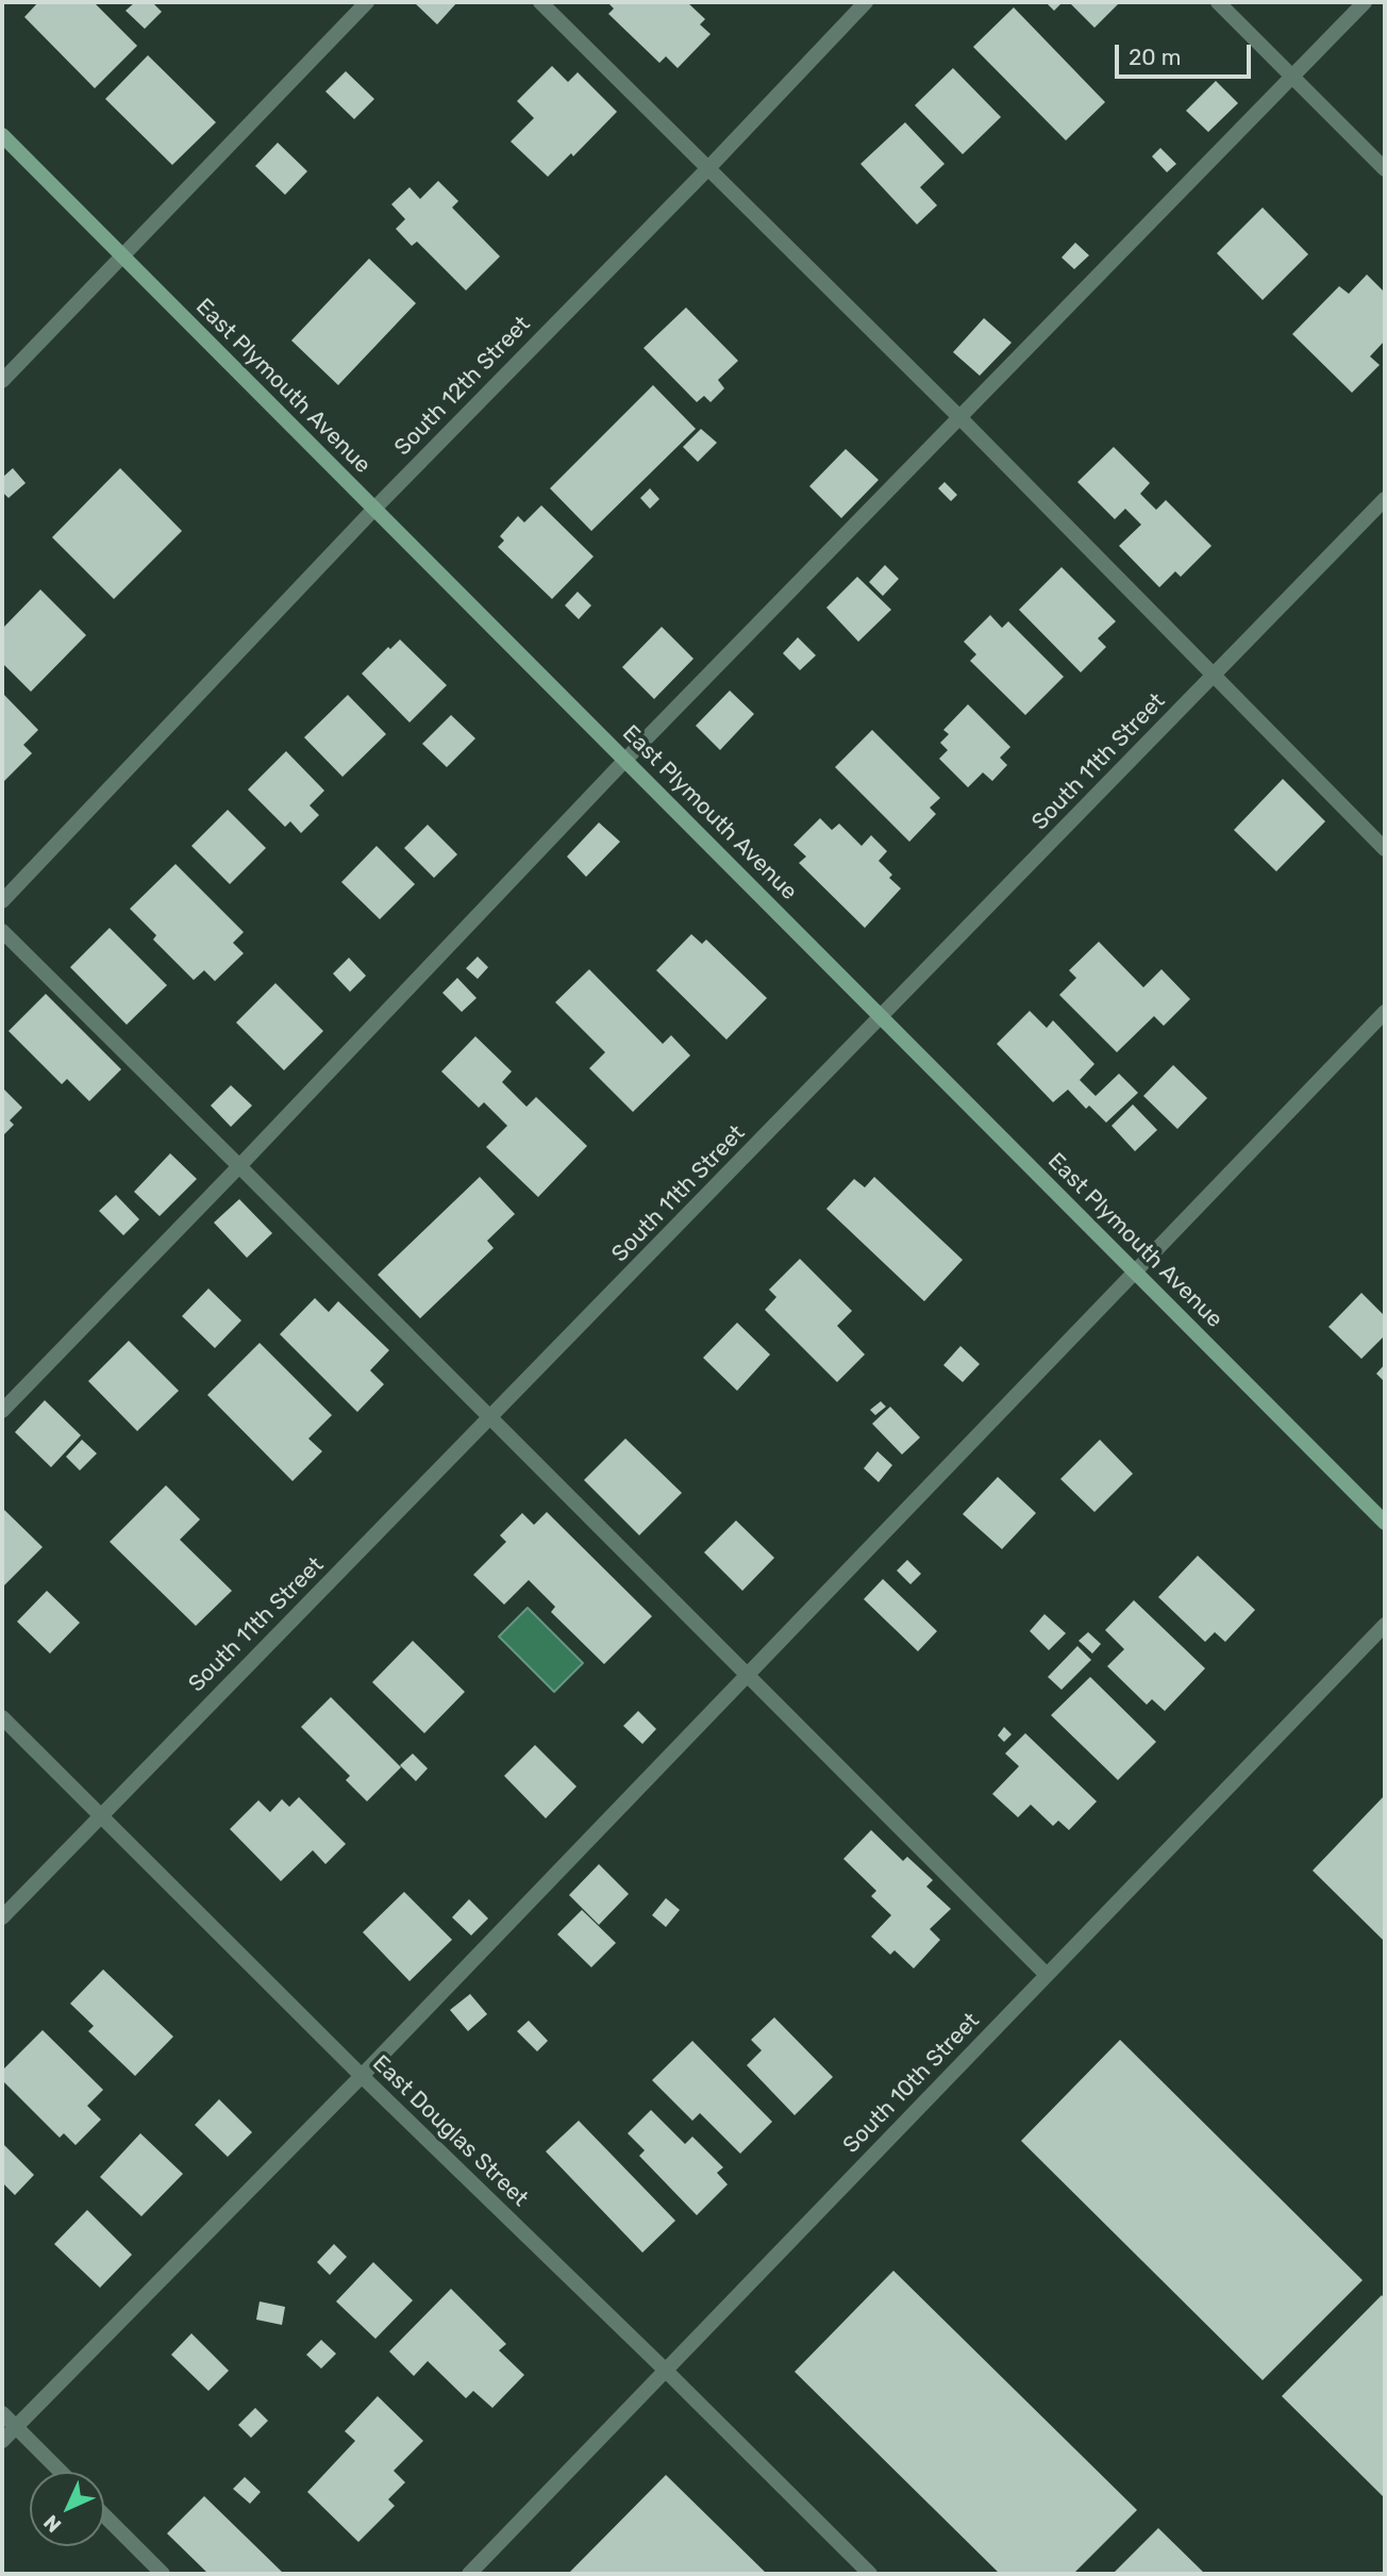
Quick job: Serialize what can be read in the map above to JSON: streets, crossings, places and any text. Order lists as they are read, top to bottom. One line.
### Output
{"streets":{"main road":["East Plymouth Avenue"],"street":["South 12th Street","South 11th Street","South 10th Street","East Douglas Street"]},"crossings":[["East Plymouth Avenue","South 12th Street"],["East Plymouth Avenue","South 11th Street"],["South 11th Street","East Douglas Street"],["South 10th Street","East Douglas Street"]],"scale_bar":"20 m","north":"bottom left"}
